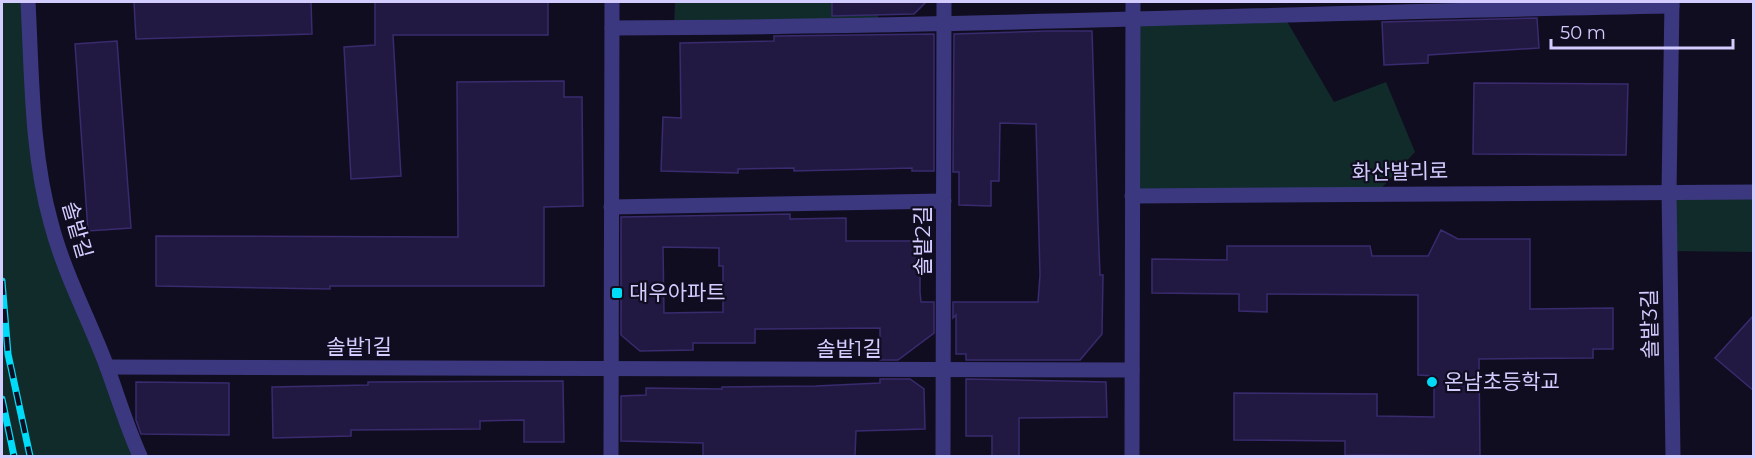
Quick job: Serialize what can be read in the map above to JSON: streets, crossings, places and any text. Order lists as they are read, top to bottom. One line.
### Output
{"streets":{"street":["화산발리로","솔밭길","솔밭2길","솔밭3길","솔밭1길"]},"crossings":[["화산발리로","솔밭3길"],["솔밭길","솔밭1길"],["솔밭2길","솔밭1길"]],"places":{"transit":["대우아파트"],"other":["온남초등학교"]},"scale_bar":"50 m"}
